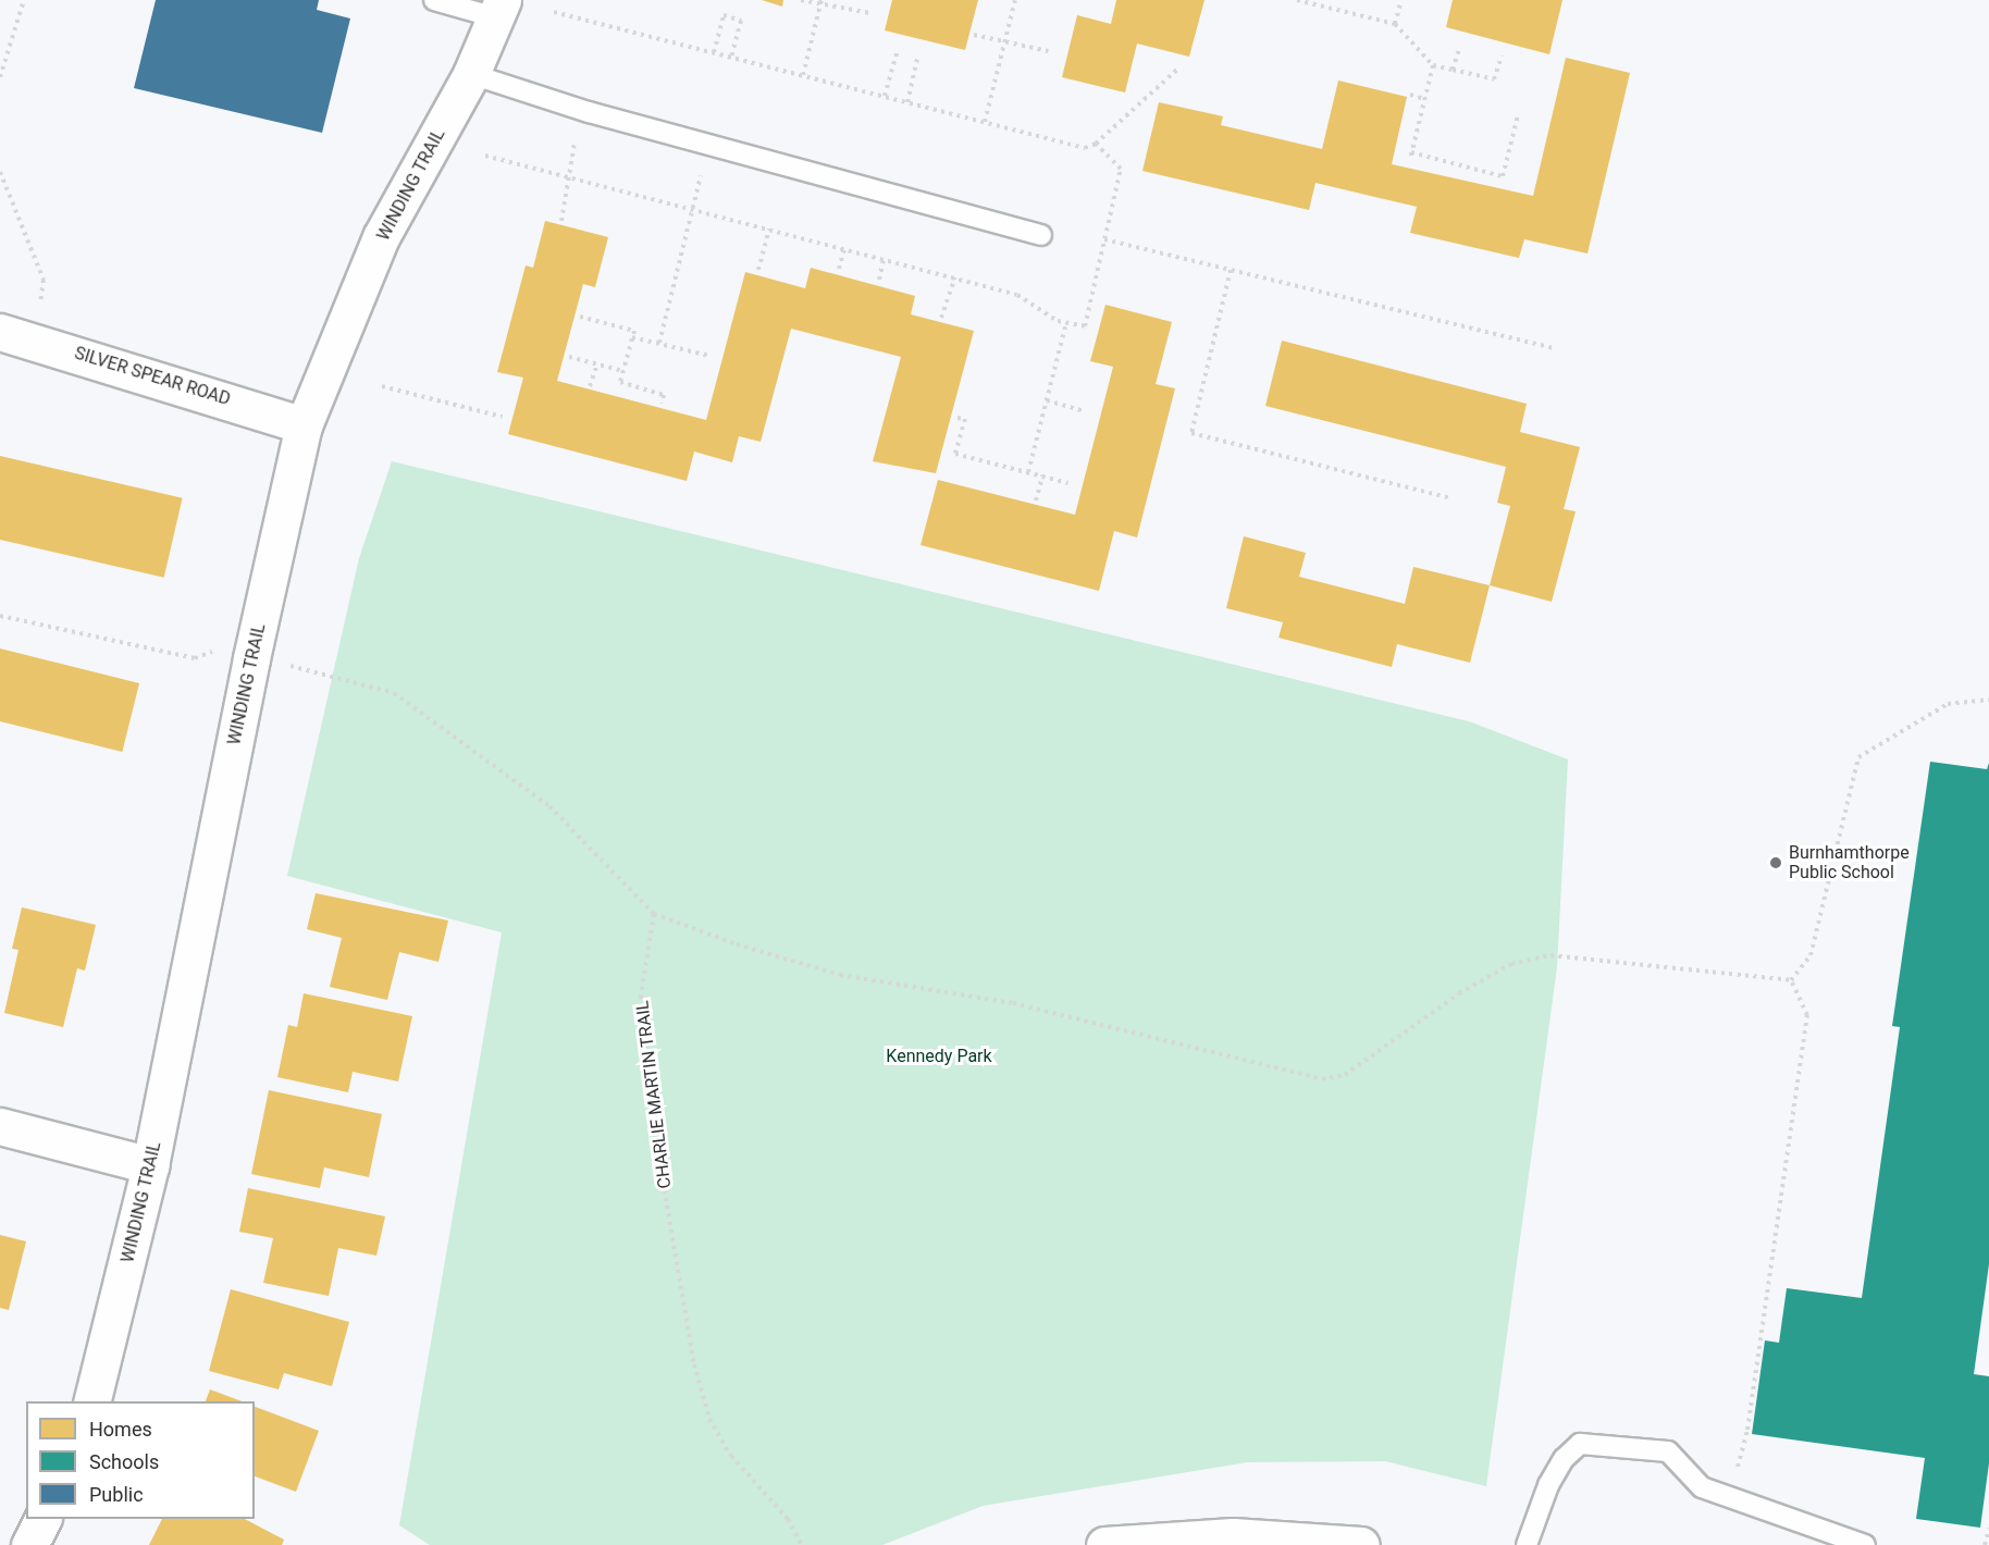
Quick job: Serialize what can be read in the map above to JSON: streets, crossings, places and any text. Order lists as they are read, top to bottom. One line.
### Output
{"streets":{"street":["WINDING TRAIL","SILVER SPEAR ROAD"],"path":["CHARLIE MARTIN TRAIL"]},"crossings":[["WINDING TRAIL","SILVER SPEAR ROAD"]],"parks":["Kennedy Park"],"places":["Burnhamthorpe Public School"],"legend":["Homes","Schools","Public"]}
